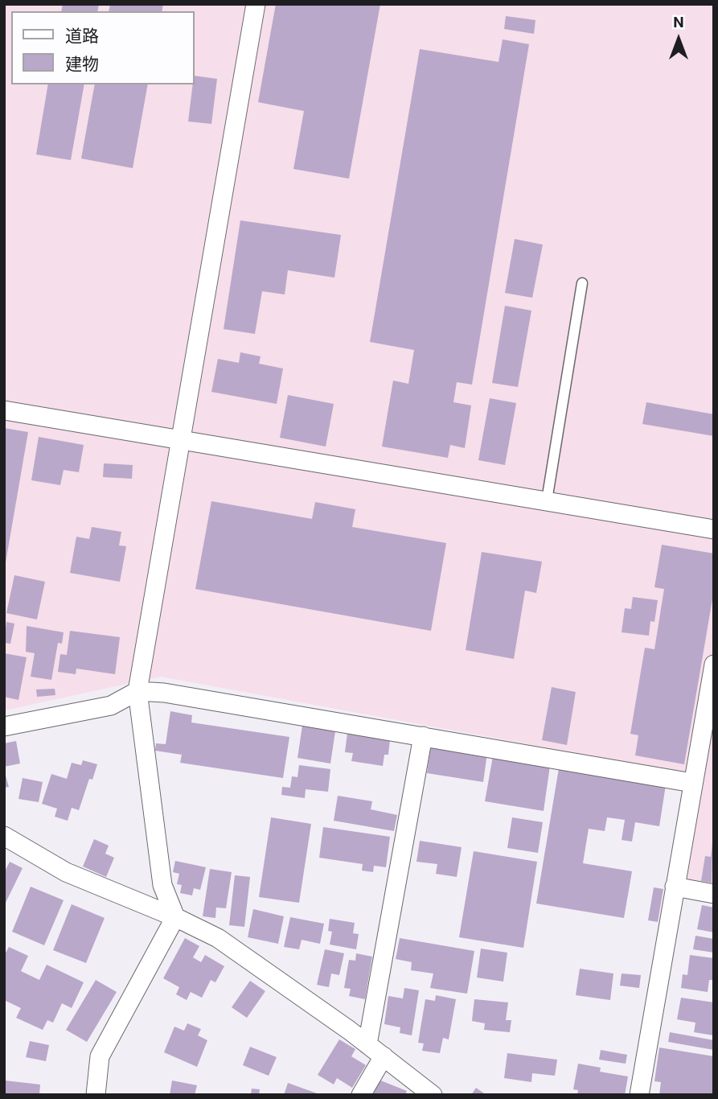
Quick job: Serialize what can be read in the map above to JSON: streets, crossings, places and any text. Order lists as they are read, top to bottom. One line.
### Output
{"legend":["道路","建物"],"north":"top"}
